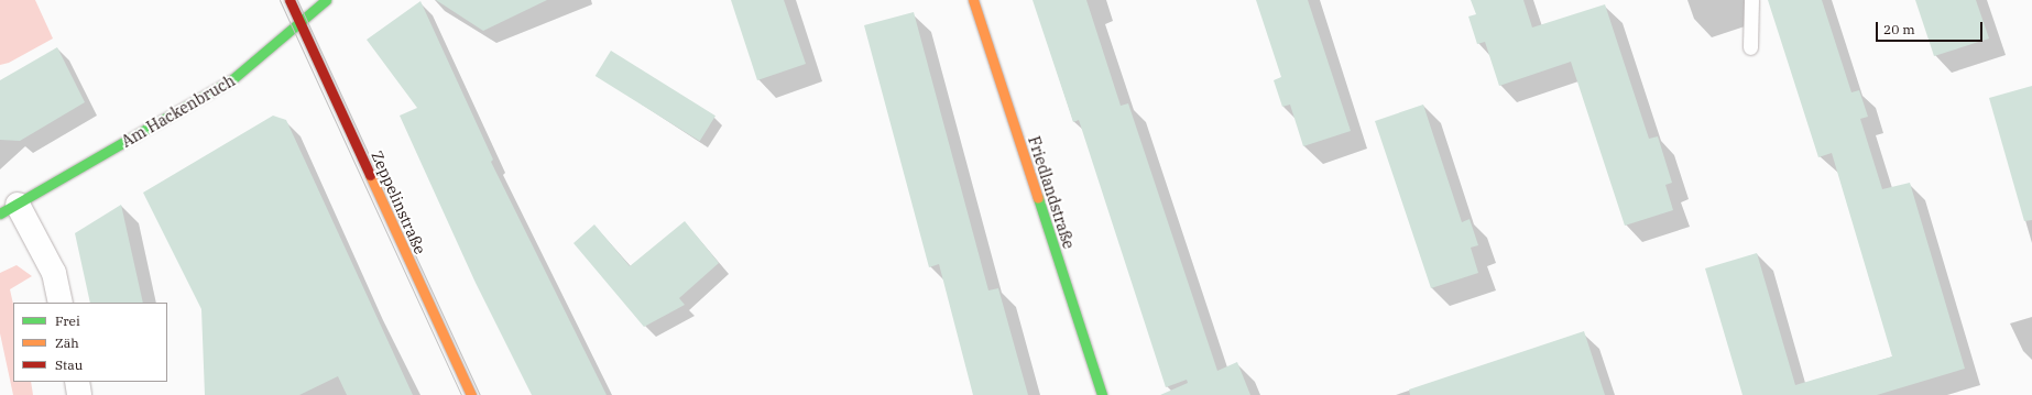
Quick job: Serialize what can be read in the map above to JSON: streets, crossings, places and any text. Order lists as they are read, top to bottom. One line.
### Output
{"streets":{"street":["Am Hackenbruch","Friedlandstraße","Zeppelinstraße"]},"crossings":[["Am Hackenbruch","Zeppelinstraße"]],"legend":["Frei","Zäh","Stau"],"scale_bar":"20 m"}
